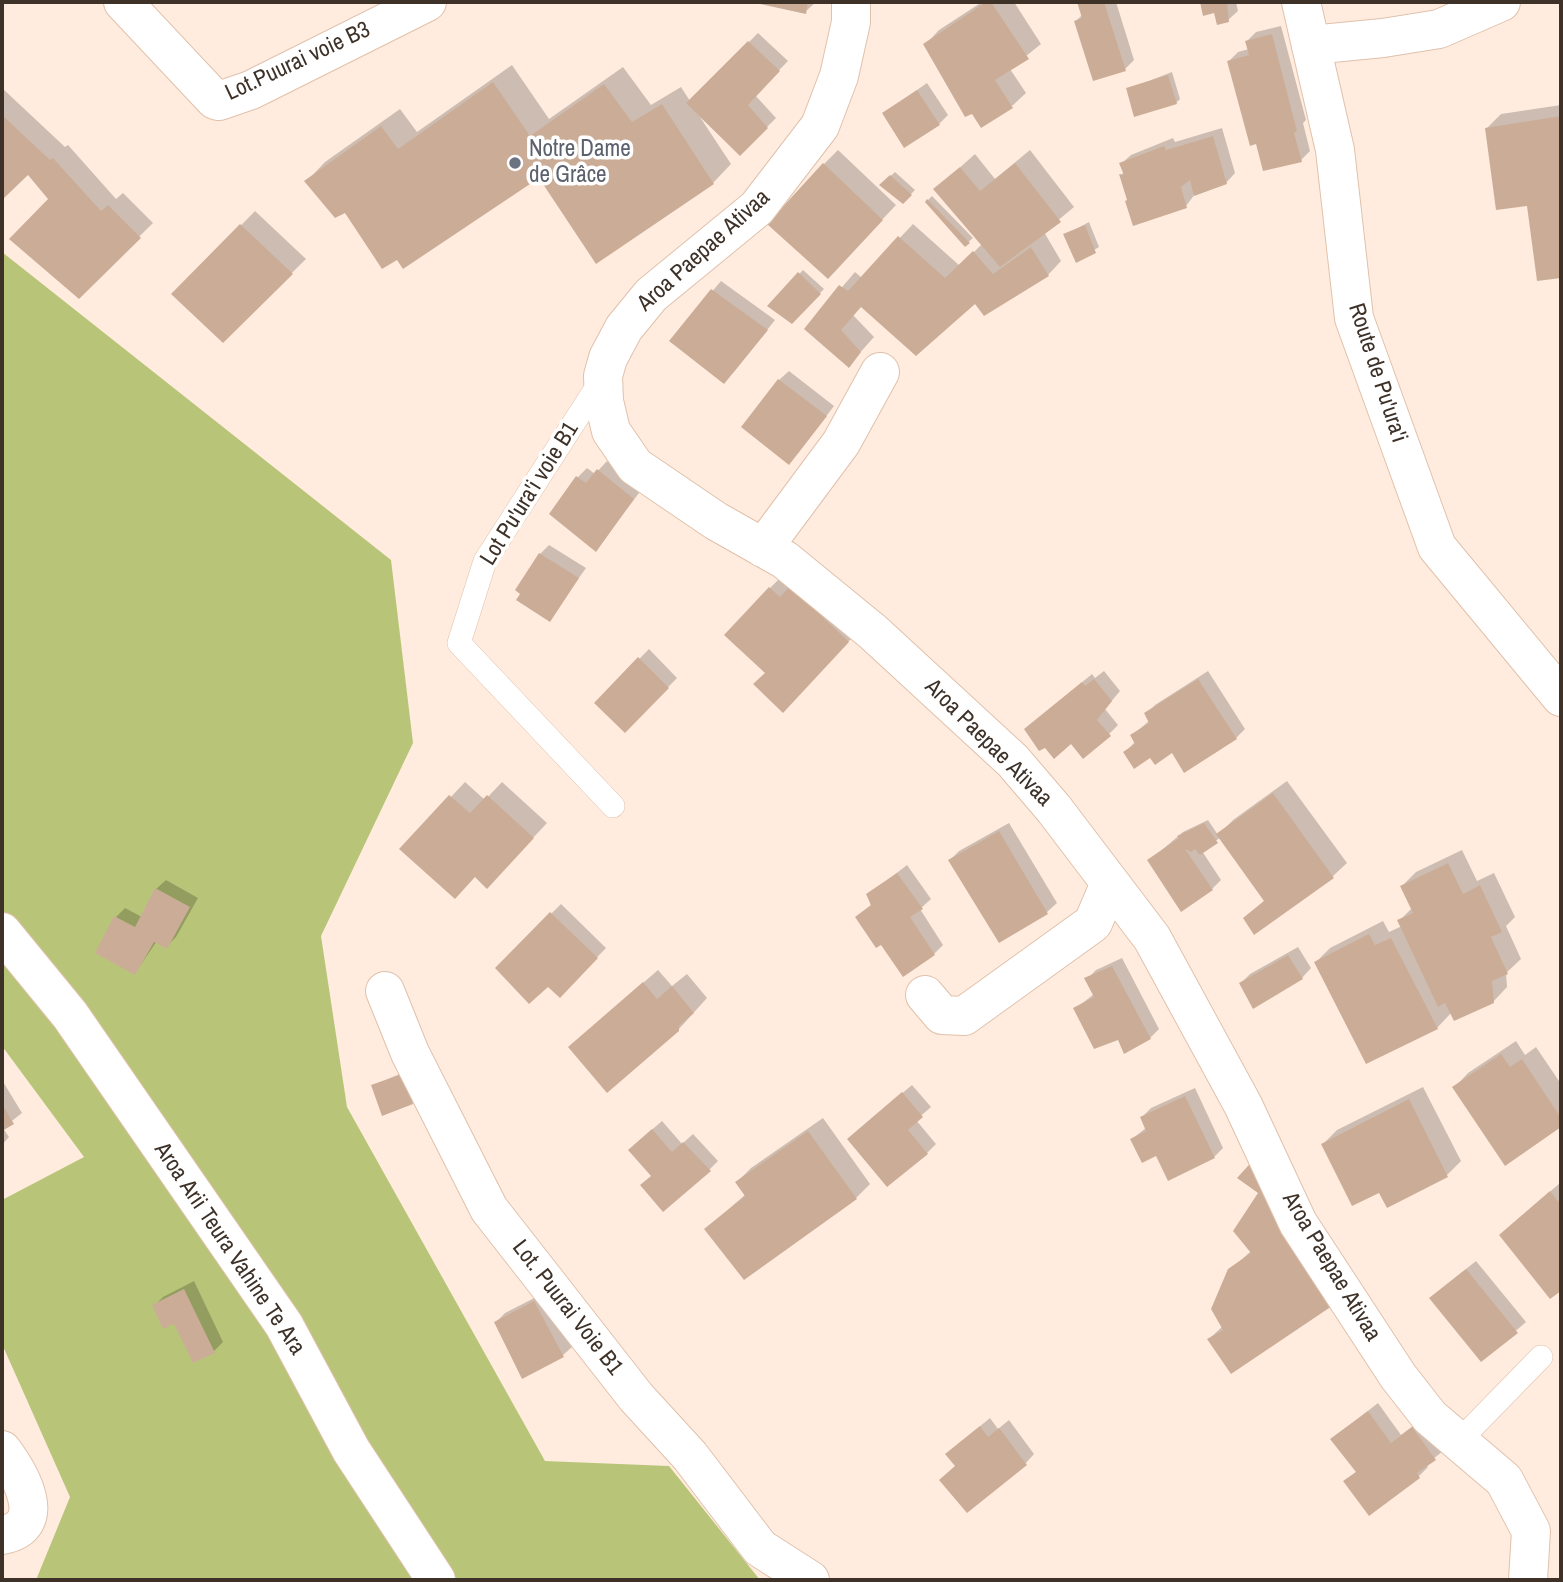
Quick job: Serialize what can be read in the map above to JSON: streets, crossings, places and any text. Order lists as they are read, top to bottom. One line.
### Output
{"streets":{"street":["Lot.Puurai voie B3","Aroa Paepae Ativaa","Route de Pu'ura'i","Aroa Arii Teura Vahine Te Ara","Lot. Puurai Voie B1"],"lane":["Lot Pu'ura'i voie B1"]},"crossings":[["Aroa Paepae Ativaa","Lot Pu'ura'i voie B1"]],"places":["Notre Dame de Grâce"]}
